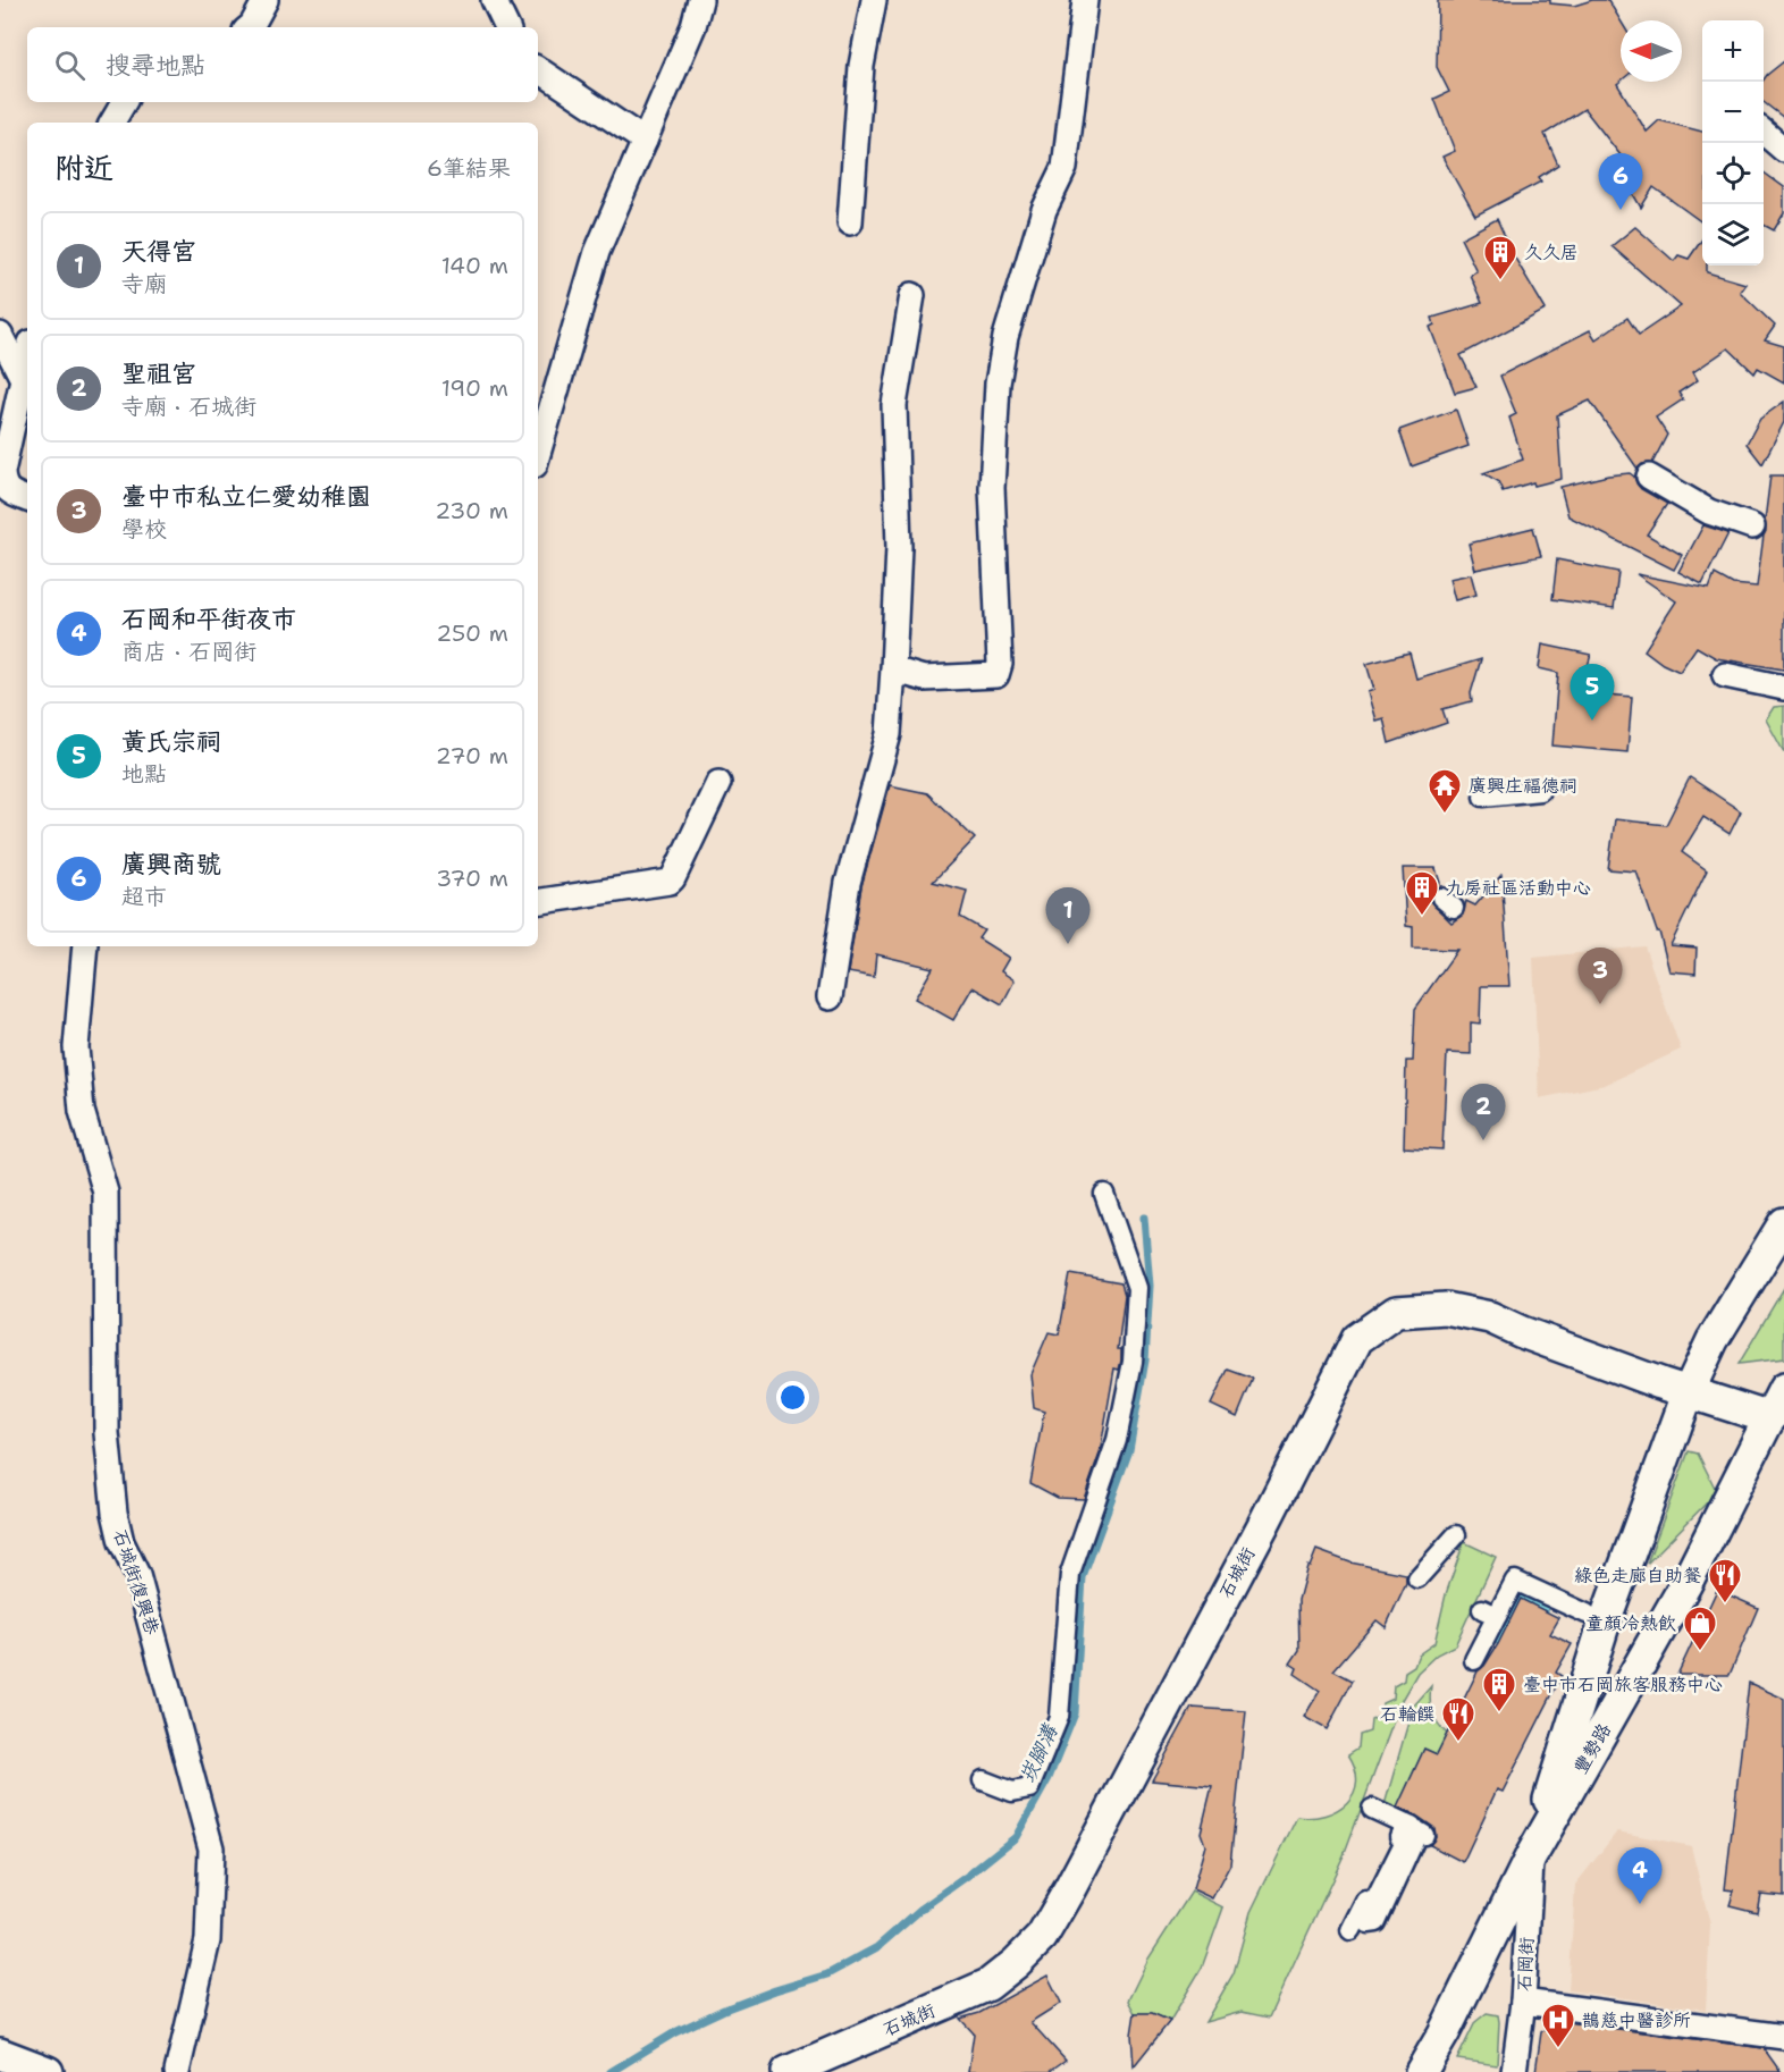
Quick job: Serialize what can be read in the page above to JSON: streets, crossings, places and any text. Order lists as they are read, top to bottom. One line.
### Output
{"streets":{"street":["石城街","石城街復興巷","豐勢路","石岡街"]},"crossings":[["石城街","豐勢路"],["豐勢路","石岡街"]],"water":["崁腳溝"],"places":{"building":["久久居","九房社區活動中心","臺中市石岡旅客服務中心"],"temple":["廣興庄福德祠"],"restaurant":["綠色走廊自助餐","石輪饌"],"shop":["童顏冷熱飲"],"hospital":["鵲慈中醫診所"]},"north":"left","page":{"map_buttons":["+","−"],"search":"搜尋地點","heading":["附近","6筆結果"],"pins":["6","5","1","3","2","4"],"list":[{"mark":"1","name":"天得宮","note":"寺廟","value":"140 m"},{"mark":"2","name":"聖祖宮","note":"寺廟 · 石城街","value":"190 m"},{"mark":"3","name":"臺中市私立仁愛幼稚園","note":"學校","value":"230 m"},{"mark":"4","name":"石岡和平街夜市","note":"商店 · 石岡街","value":"250 m"},{"mark":"5","name":"黃氏宗祠","note":"地點","value":"270 m"},{"mark":"6","name":"廣興商號","note":"超市","value":"370 m"}]}}
